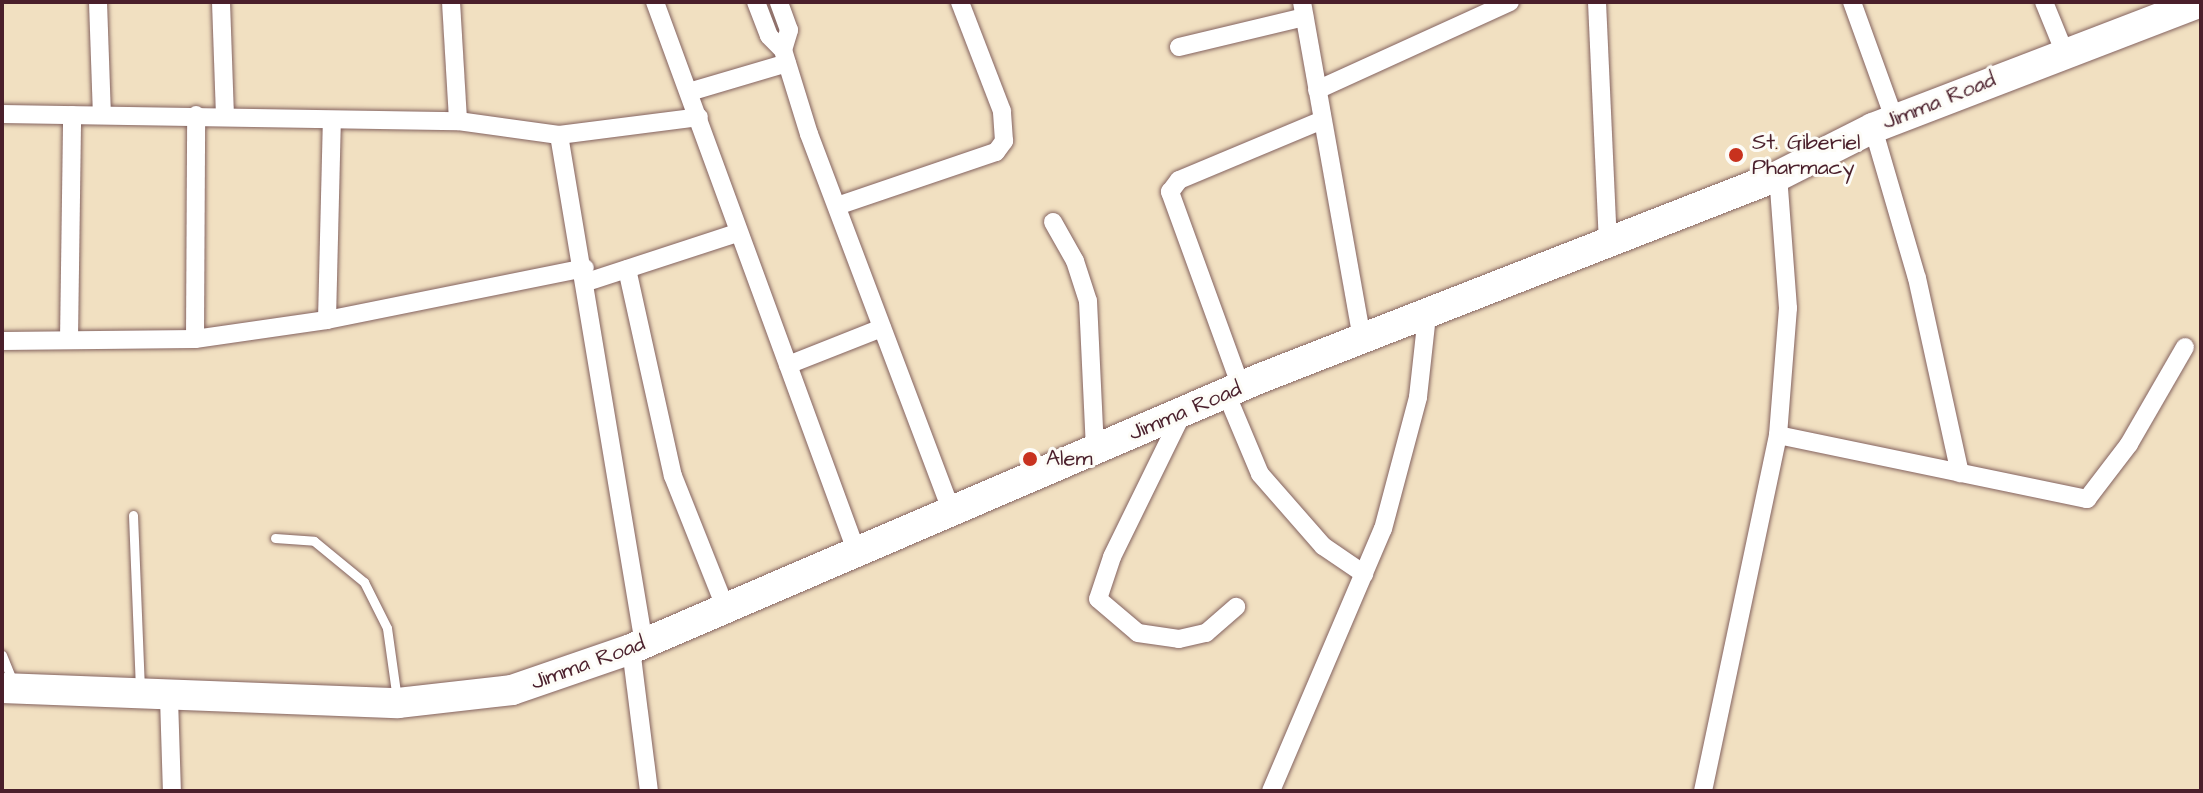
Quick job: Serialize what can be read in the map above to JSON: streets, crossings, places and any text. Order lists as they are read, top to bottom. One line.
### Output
{"streets":{"highway":["Jimma Road"]},"places":["St. Giberiel Pharmacy","Alem"]}
